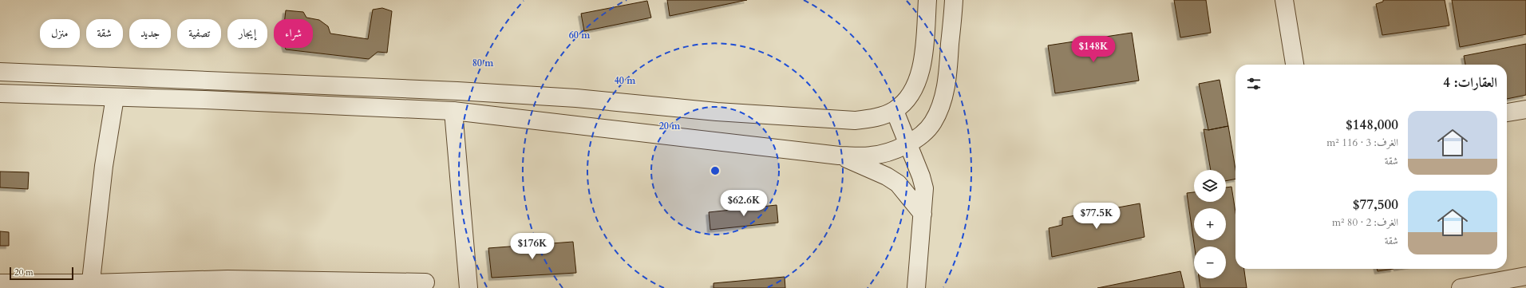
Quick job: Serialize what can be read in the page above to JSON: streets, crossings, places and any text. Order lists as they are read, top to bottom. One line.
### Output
{"scale_bar":"20 m","page":{"chip":["شراء","إيجار","تصفية","جديد","شقة","منزل"],"price":["$148K","$62.6K","$77.5K","$176K"],"heading":"العقارات: 4","list":[{"name":"$148,000","note":"الغرف: 3 · 116 m² · شقة"},{"name":"$77,500","note":"الغرف: 2 · 80 m² · شقة"}],"map_buttons":["+","−"],"scale":"20 m"},"rings":["60 m","80 m","40 m","20 m"]}
